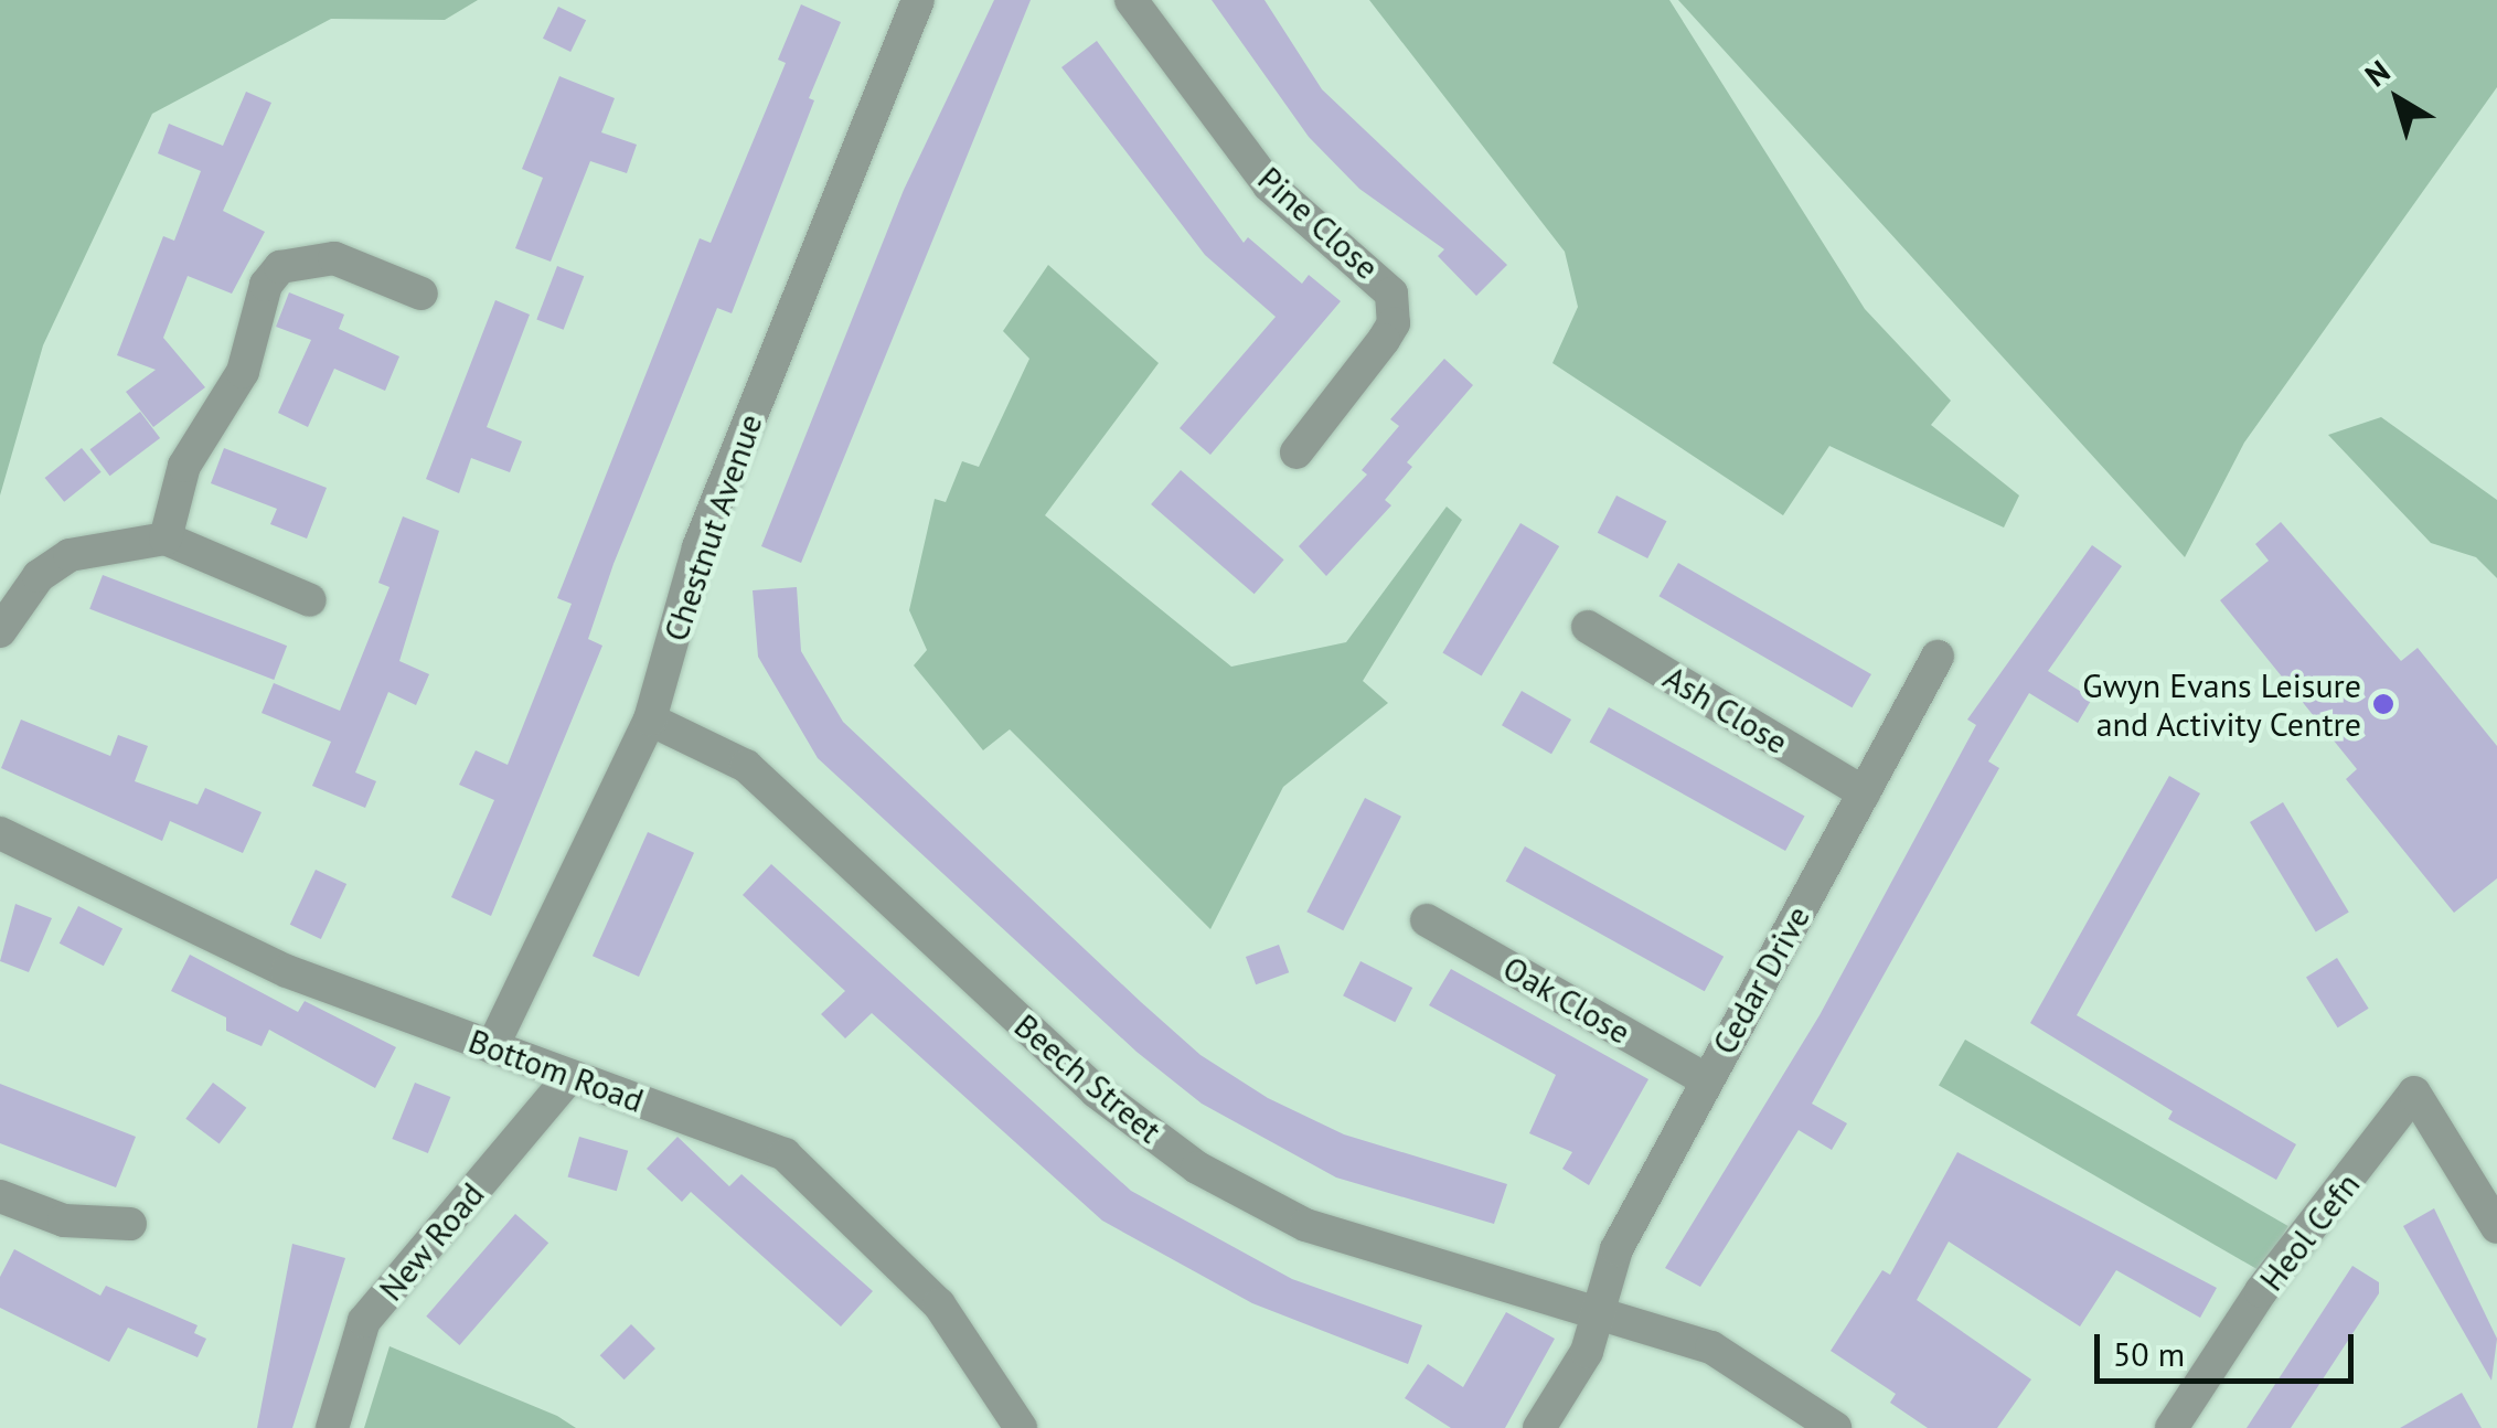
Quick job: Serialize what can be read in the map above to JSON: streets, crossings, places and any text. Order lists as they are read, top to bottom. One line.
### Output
{"streets":{"street":["Pine Close","Chestnut Avenue","Ash Close","Cedar Drive","Oak Close","Bottom Road","Beech Street","Heol Cefn","New Road"]},"crossings":[["Chestnut Avenue","Bottom Road"],["Chestnut Avenue","Beech Street"],["Ash Close","Cedar Drive"],["Cedar Drive","Oak Close"],["Cedar Drive","Beech Street"],["Bottom Road","New Road"]],"places":["Gwyn Evans Leisure and Activity Centre"],"scale_bar":"50 m","north":"top left"}
